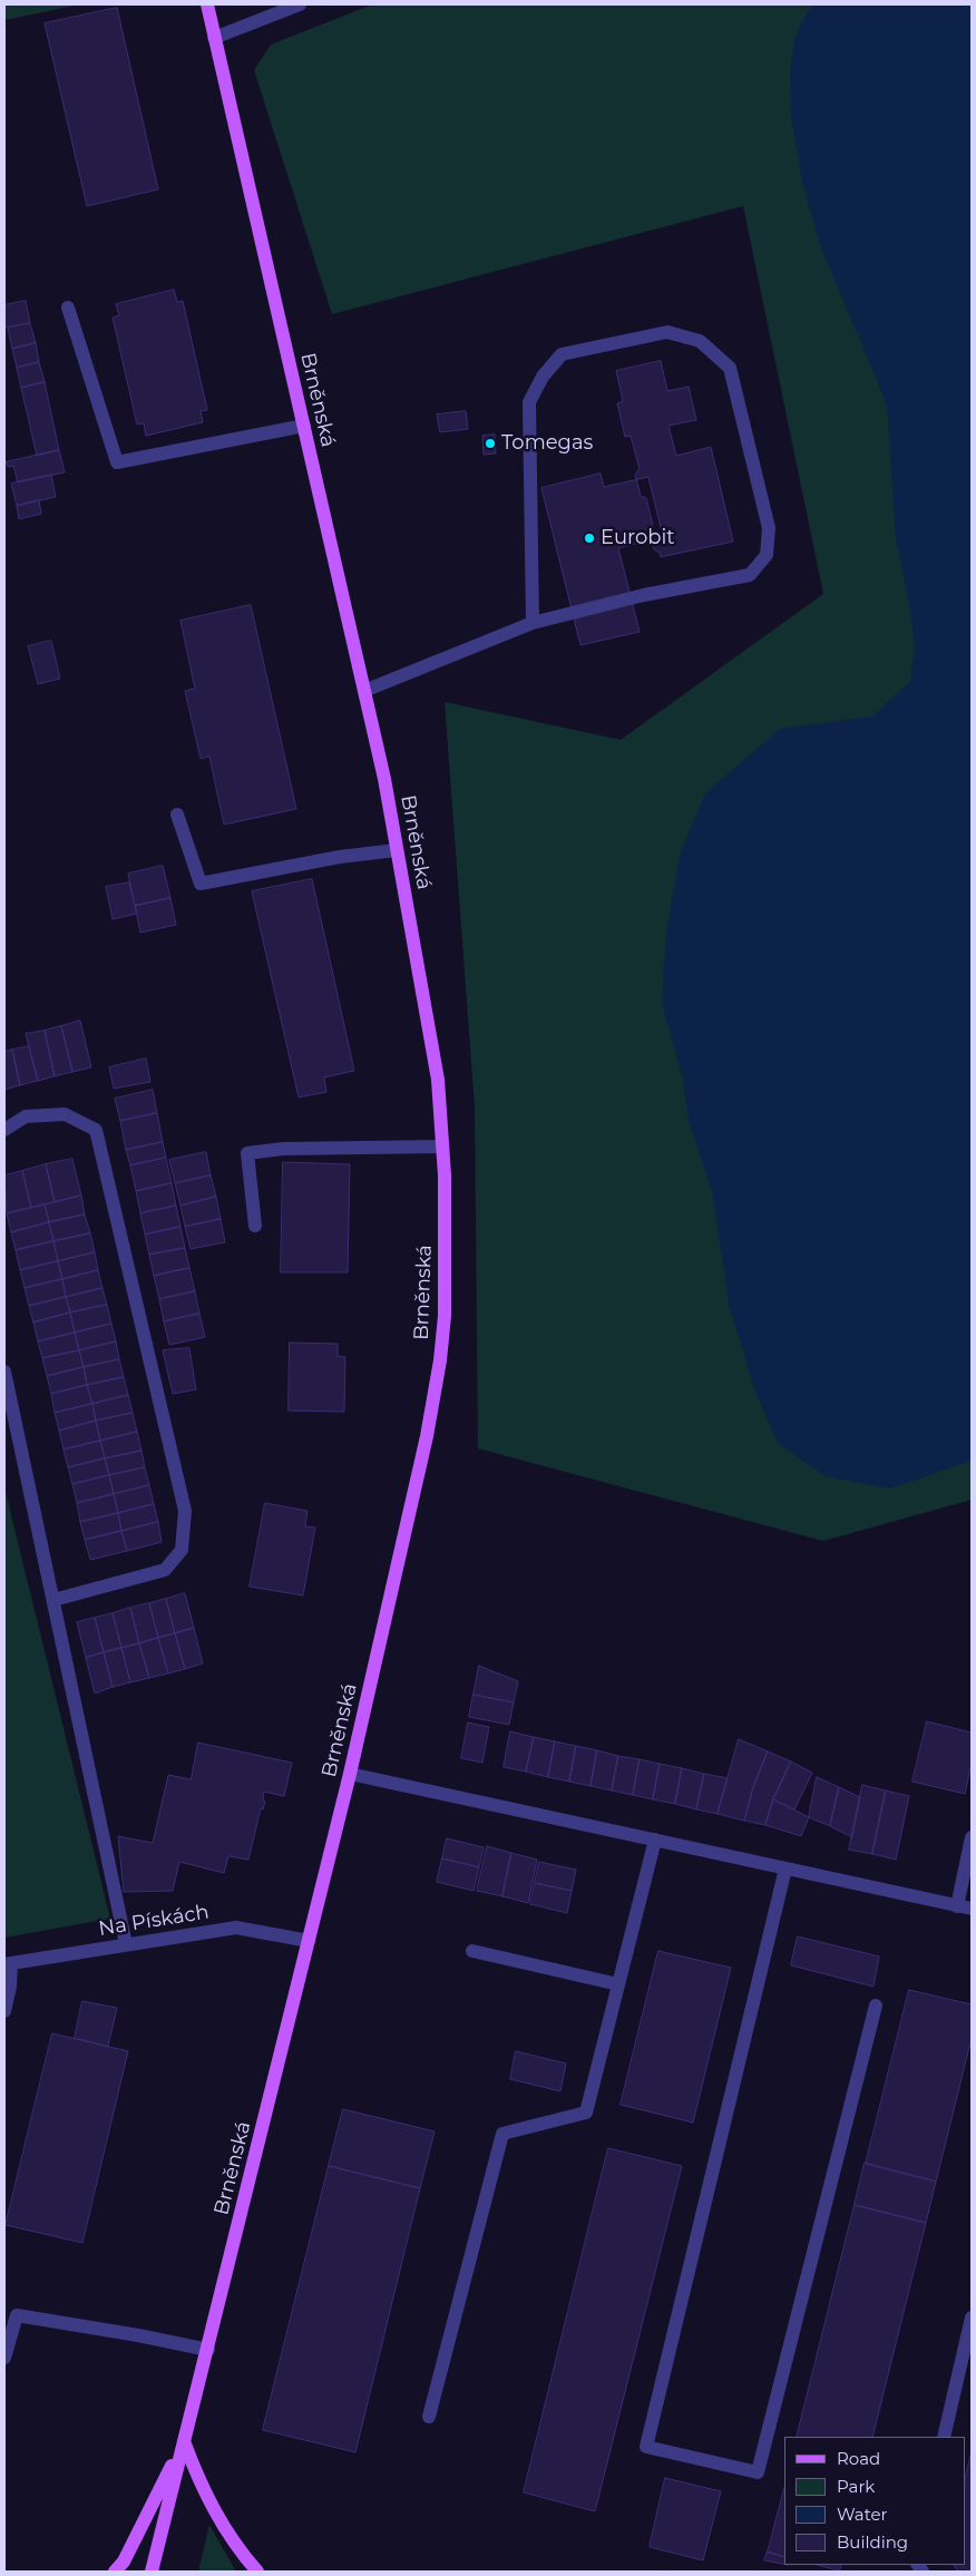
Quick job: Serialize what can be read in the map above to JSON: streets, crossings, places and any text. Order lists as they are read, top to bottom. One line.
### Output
{"streets":{"main road":["Brněnská"],"street":["Na Pískách"]},"crossings":[["Brněnská","Na Pískách"]],"places":["Tomegas","Eurobit"],"legend":["Road","Park","Water","Building"]}
